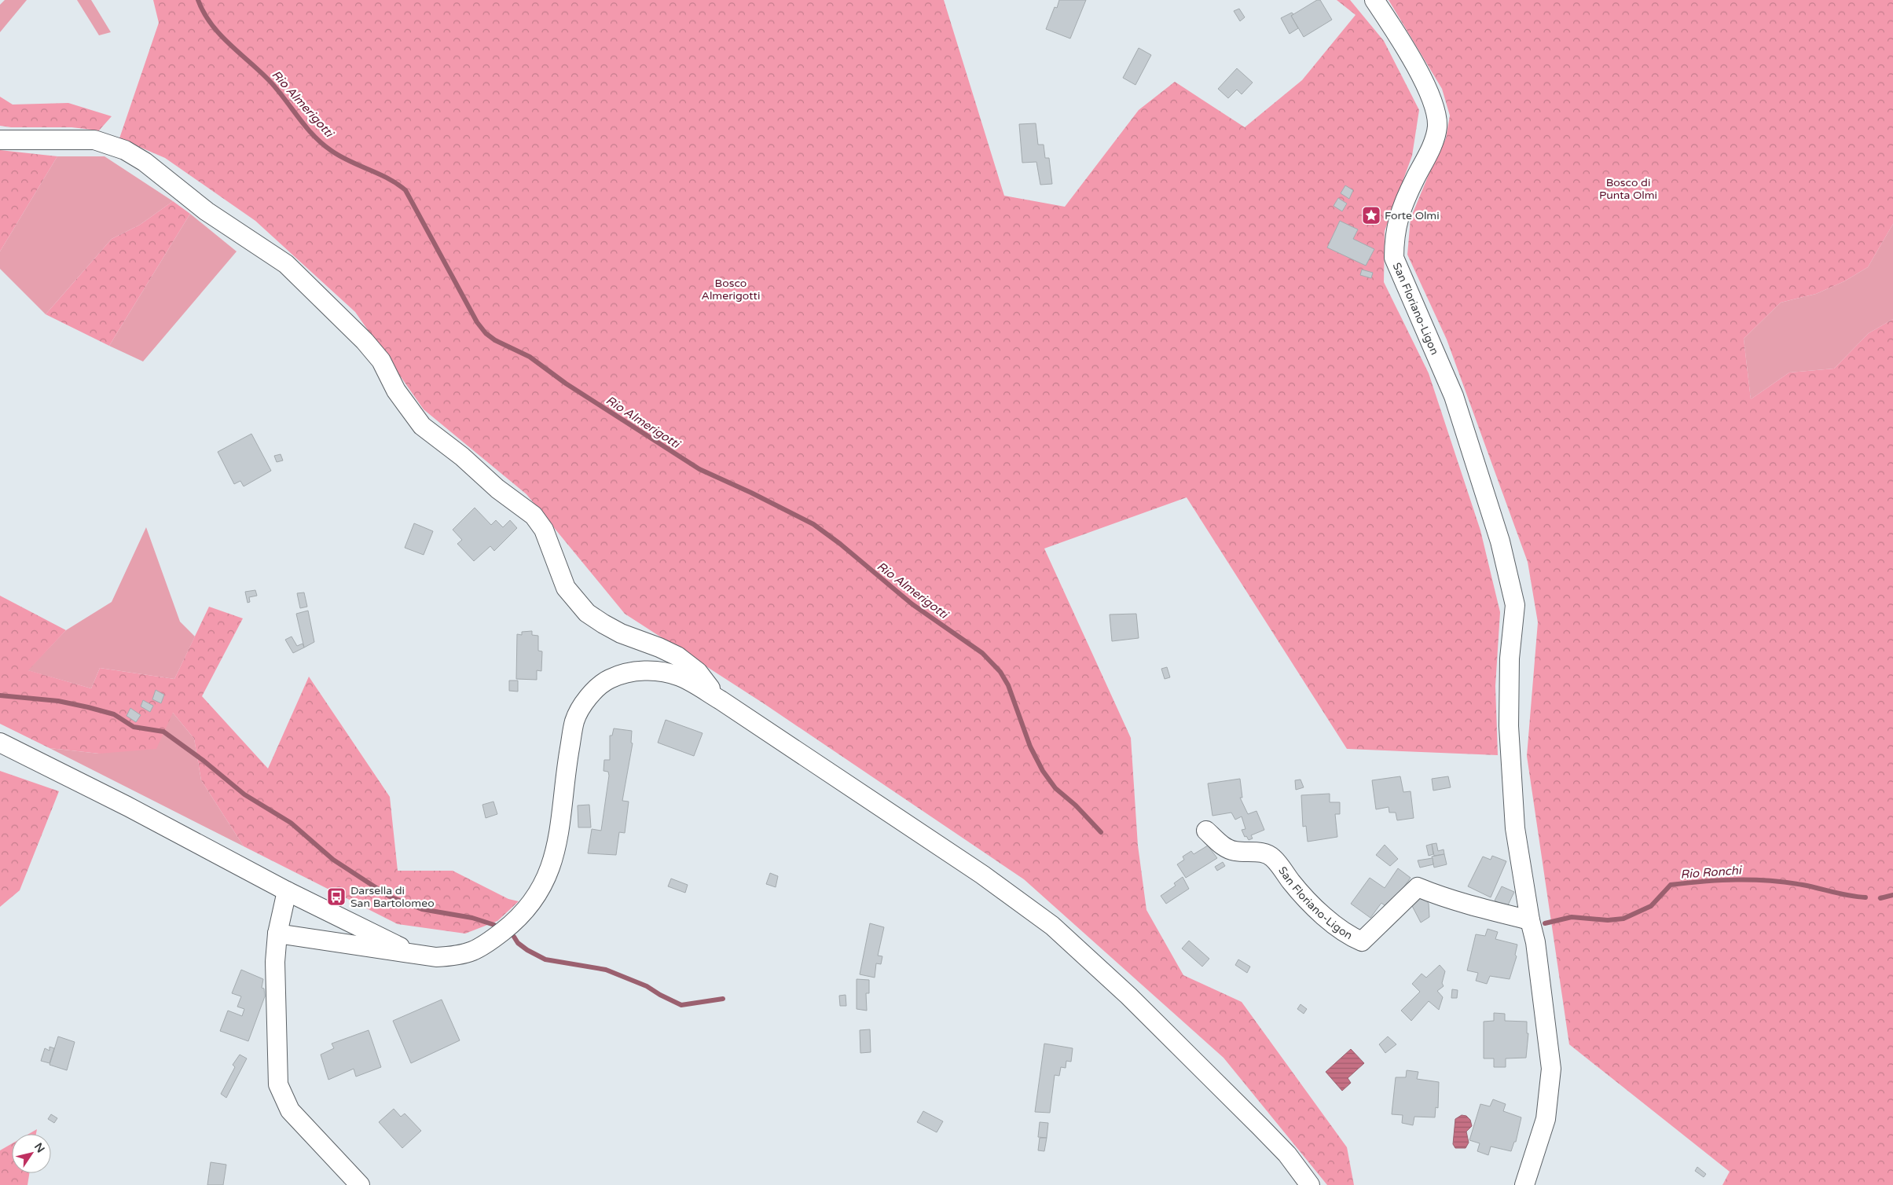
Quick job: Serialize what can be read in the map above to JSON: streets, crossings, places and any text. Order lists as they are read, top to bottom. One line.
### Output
{"streets":{"street":["San Floriano-Ligon"]},"water":["Rio Almerigotti","Rio Ronchi"],"parks":["Bosco di Punta Olmi","Bosco Almerigotti"],"places":{"place":["Forte Olmi"],"bus stop":["Darsella di San Bartolomeo"]},"north":"top right"}
